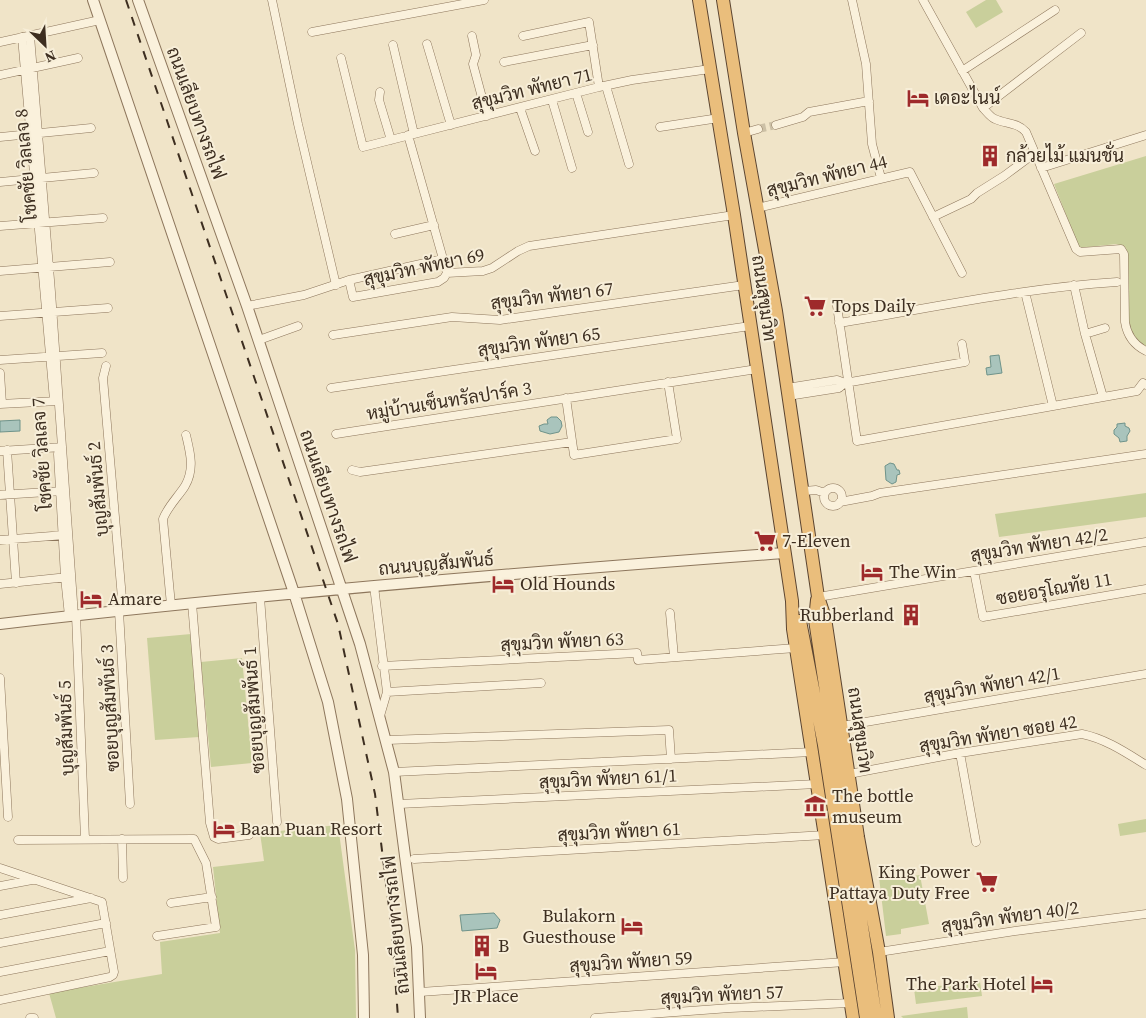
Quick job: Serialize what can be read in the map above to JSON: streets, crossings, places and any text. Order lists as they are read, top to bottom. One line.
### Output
{"streets":{"highway":["ถนนสุขุมวิท"],"street":["สุขุมวิท พัทยา 71","ถนนเลียบทางรถไฟ","โชคชัย วิลเลจ 8","สุขุมวิท พัทยา 44","สุขุมวิท พัทยา 69","สุขุมวิท พัทยา 67","สุขุมวิท พัทยา 65","หมู่บ้านเซ็นทรัลปาร์ค 3","โชคชัย วิลเลจ 7","บุญสัมพันธ์ 2","สุขุมวิท พัทยา 42/2","ถนนบุญสัมพันธ์","ซอยอรุโณทัย 11","สุขุมวิท พัทยา 63","สุขุมวิท พัทยา 42/1","ซอยบุญสัมพันธ์ 3","ซอยบุญสัมพันธ์ 1","บุญสัมพันธ์ 5","สุขุมวิท พัทยา ซอย 42","สุขุมวิท พัทยา 61/1","สุขุมวิท พัทยา 61","สุขุมวิท พัทยา 40/2","สุขุมวิท พัทยา 59","สุขุมวิท พัทยา 57"]},"crossings":[["สุขุมวิท พัทยา 71","ถนนสุขุมวิท"],["ถนนเลียบทางรถไฟ","สุขุมวิท พัทยา 69"],["ถนนเลียบทางรถไฟ","ถนนบุญสัมพันธ์"],["ถนนเลียบทางรถไฟ","สุขุมวิท พัทยา 61/1"],["ถนนเลียบทางรถไฟ","สุขุมวิท พัทยา 59"],["โชคชัย วิลเลจ 8","โชคชัย วิลเลจ 7"],["สุขุมวิท พัทยา 44","ถนนสุขุมวิท"],["สุขุมวิท พัทยา 69","ถนนสุขุมวิท"],["สุขุมวิท พัทยา 67","ถนนสุขุมวิท"],["ถนนสุขุมวิท","สุขุมวิท พัทยา 65"],["ถนนสุขุมวิท","หมู่บ้านเซ็นทรัลปาร์ค 3"],["ถนนสุขุมวิท","สุขุมวิท พัทยา 42/2"],["ถนนสุขุมวิท","ถนนบุญสัมพันธ์"],["ถนนสุขุมวิท","สุขุมวิท พัทยา 63"],["ถนนสุขุมวิท","สุขุมวิท พัทยา 42/1"],["ถนนสุขุมวิท","สุขุมวิท พัทยา ซอย 42"],["ถนนสุขุมวิท","สุขุมวิท พัทยา 61/1"],["ถนนสุขุมวิท","สุขุมวิท พัทยา 61"],["ถนนสุขุมวิท","สุขุมวิท พัทยา 40/2"],["ถนนสุขุมวิท","สุขุมวิท พัทยา 59"],["ถนนสุขุมวิท","สุขุมวิท พัทยา 57"],["โชคชัย วิลเลจ 7","ถนนบุญสัมพันธ์"],["โชคชัย วิลเลจ 7","บุญสัมพันธ์ 5"],["บุญสัมพันธ์ 2","ถนนบุญสัมพันธ์"],["บุญสัมพันธ์ 2","ซอยบุญสัมพันธ์ 3"],["สุขุมวิท พัทยา 42/2","ซอยอรุโณทัย 11"],["ถนนบุญสัมพันธ์","ซอยบุญสัมพันธ์ 3"],["ถนนบุญสัมพันธ์","ซอยบุญสัมพันธ์ 1"],["ถนนบุญสัมพันธ์","บุญสัมพันธ์ 5"]],"places":{"hotel":["เดอะไนน์","The Win","Old Hounds","Amare","Baan Puan Resort","Bulakorn Guesthouse","JR Place","The Park Hotel"],"building":["กล้วยไม้ แมนชั่น","Rubberland","B"],"supermarket":["Tops Daily","7-Eleven","King Power Pattaya Duty Free"],"museum":["The bottle museum"]},"north":"bottom right"}
